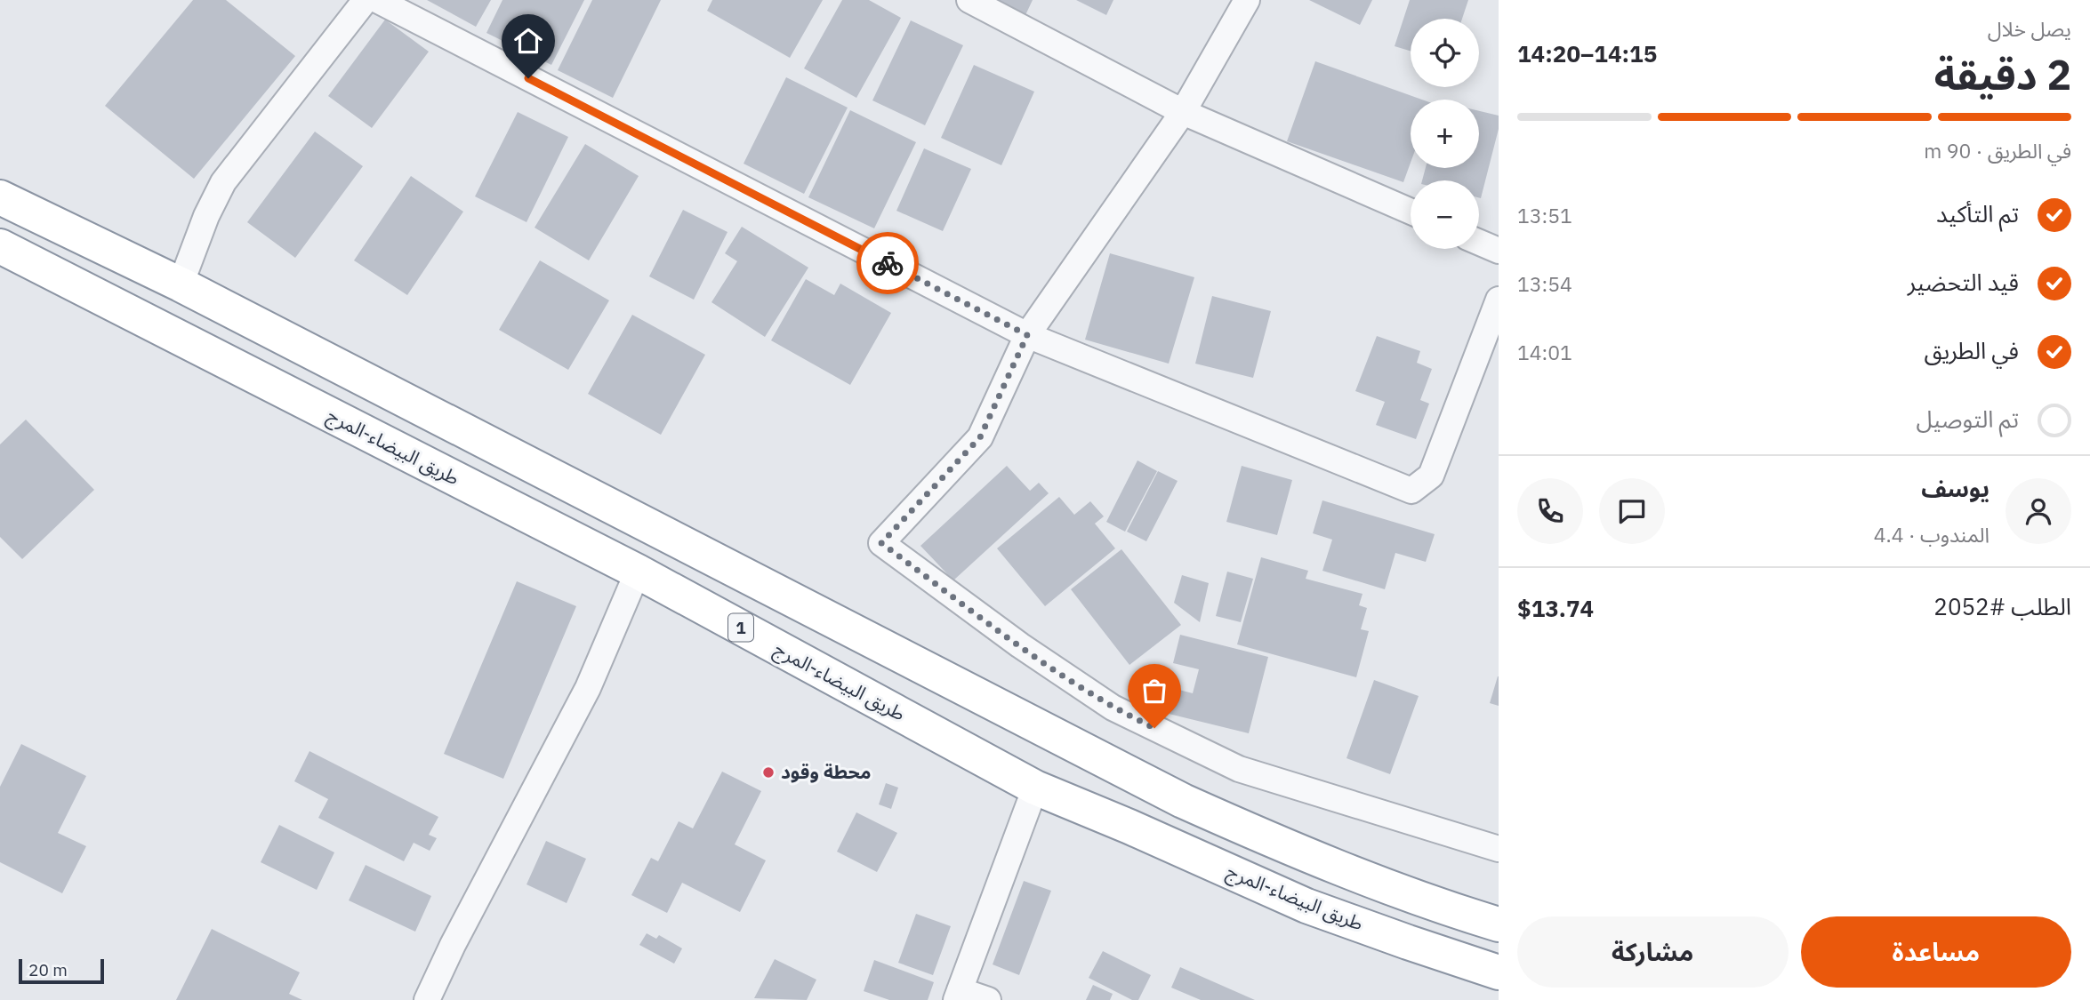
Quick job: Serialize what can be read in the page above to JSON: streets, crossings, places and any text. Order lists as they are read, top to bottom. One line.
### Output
{"streets":{"highway":["طريق البيضاء-المرج","1"]},"places":["محطة وقود"],"scale_bar":"20 m","page":{"heading":["2 دقيقة","يصل خلال","14:15–14:20"],"panel":["يوسف","المندوب · 4.4","الطلب #2052","$13.74"],"map_buttons":["+","−"],"bar":"في الطريق · 90 m","list":[["تم التأكيد","13:51"],["قيد التحضير","13:54"],["في الطريق","14:01"],"تم التوصيل"],"buttons":["مساعدة","مشاركة"],"scale":"20 m"}}
